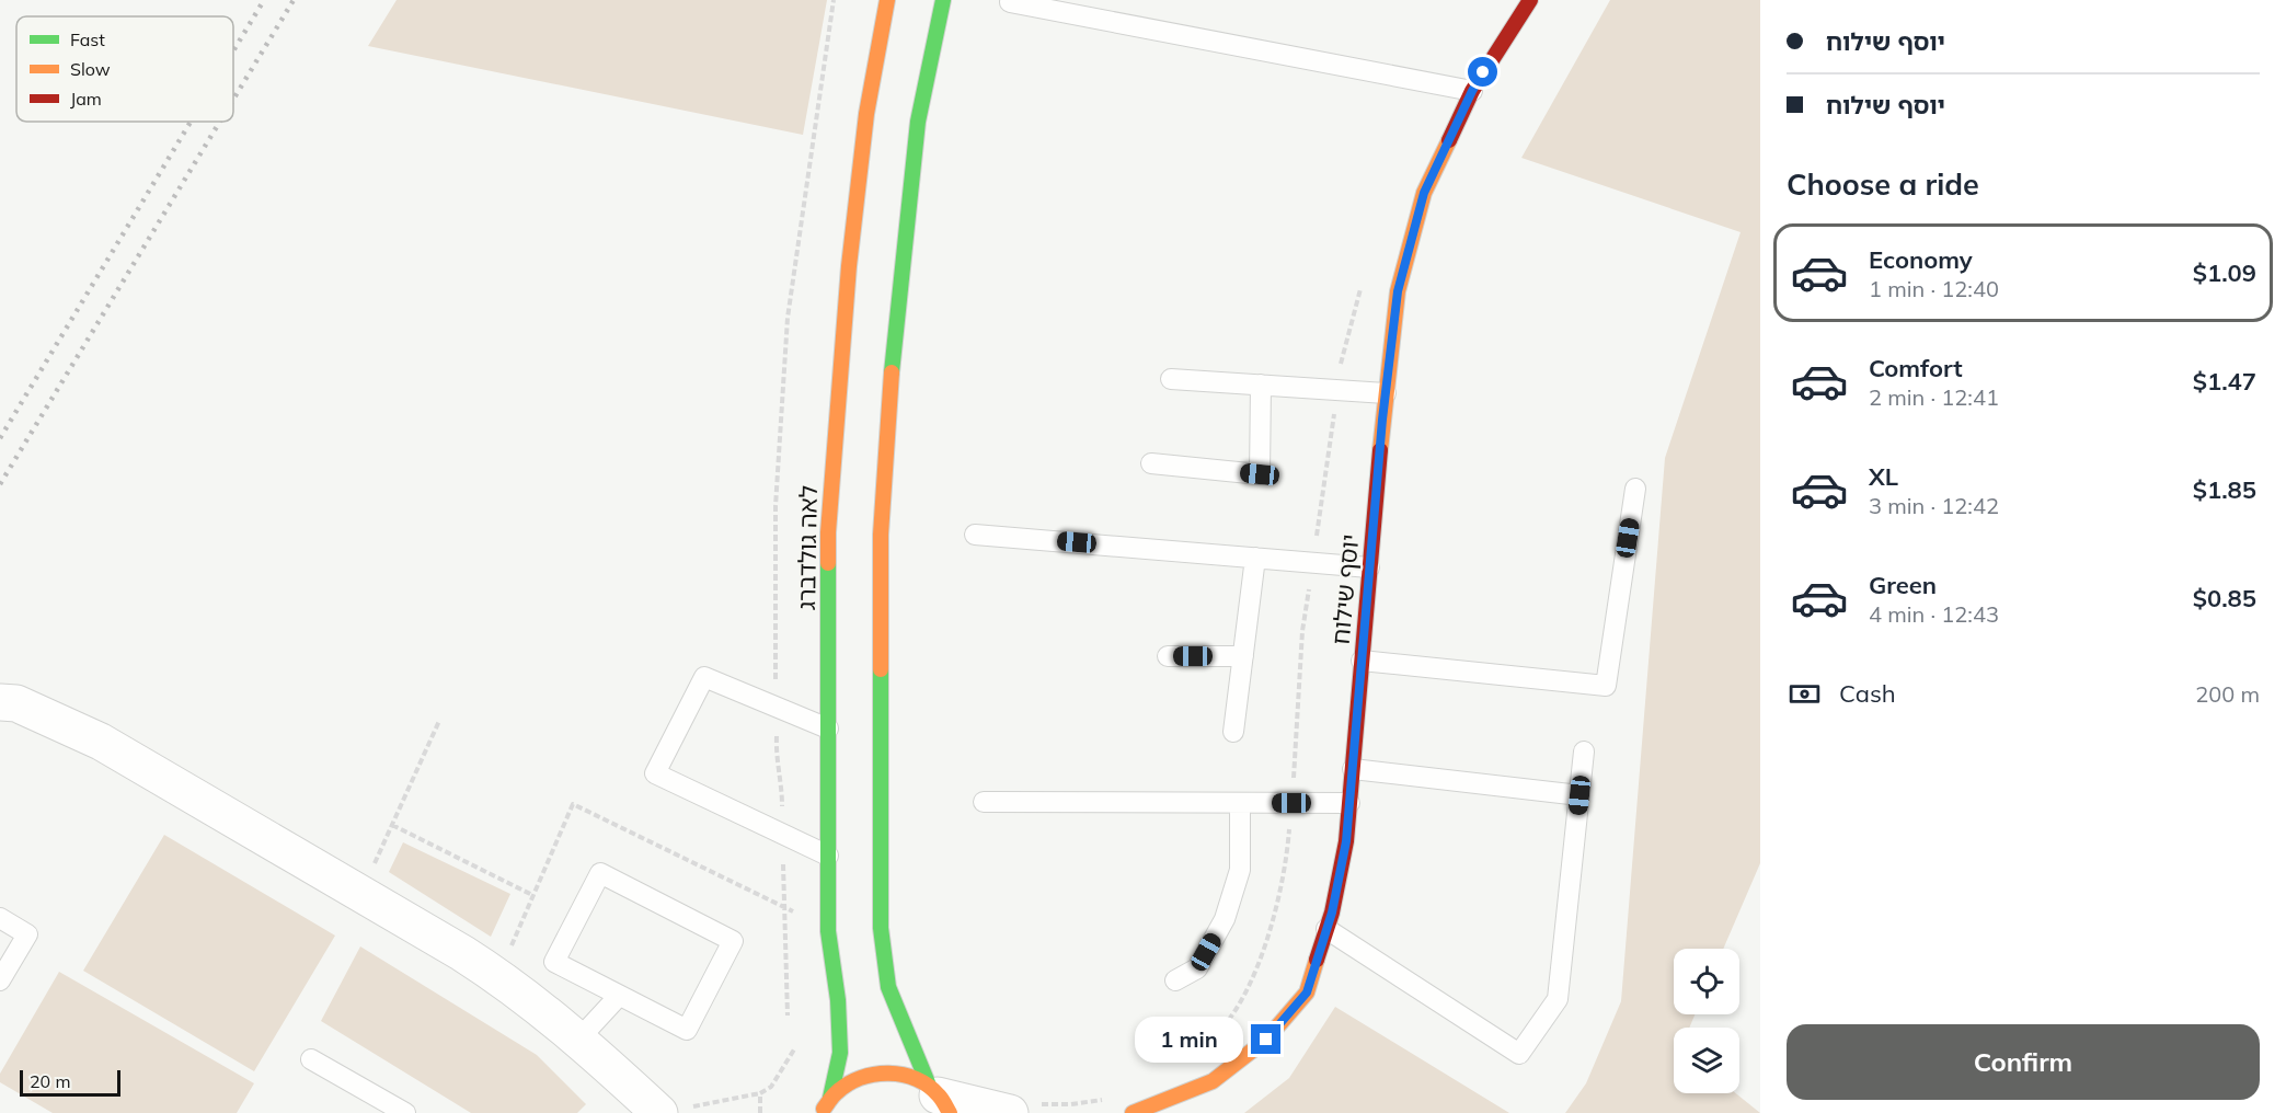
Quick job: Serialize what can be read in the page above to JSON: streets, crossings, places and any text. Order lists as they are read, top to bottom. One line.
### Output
{"streets":{"street":["לאה גולדברג","יוסף שילוח"]},"legend":["Fast","Slow","Jam"],"scale_bar":"20 m","page":{"banner":["יוסף שילוח","יוסף שילוח"],"heading":"Choose a ride","list":[{"name":"Economy","note":"1 min · 12:40","value":"$1.09"},{"name":"Comfort","note":"2 min · 12:41","value":"$1.47"},{"name":"XL","note":"3 min · 12:42","value":"$1.85"},{"name":"Green","note":"4 min · 12:43","value":"$0.85"}],"pay":["Cash","200 m"],"buttons":"Confirm","bubble":"1 min","scale":"20 m"}}
